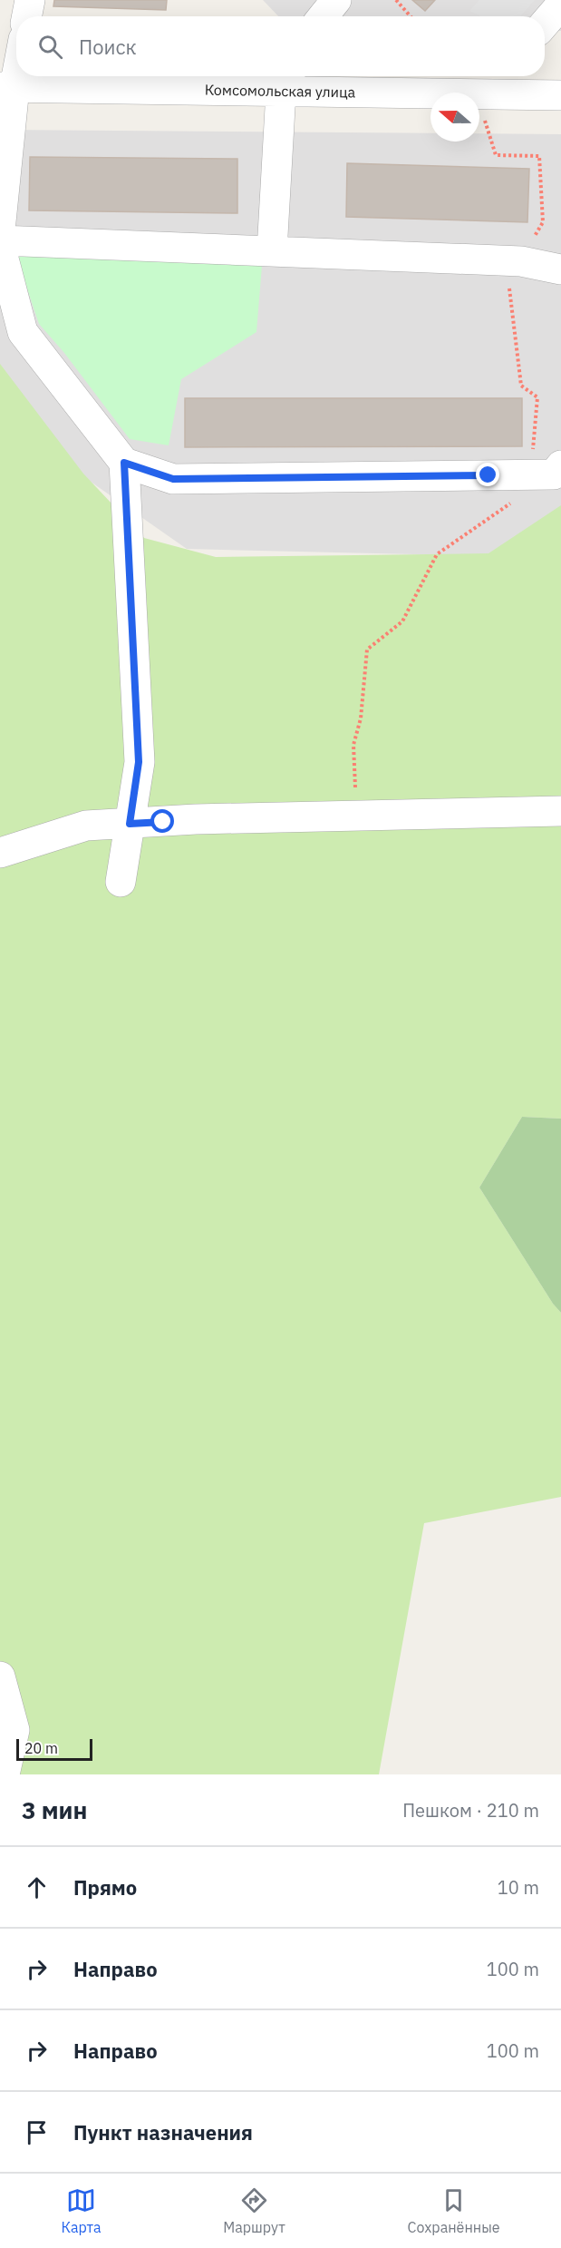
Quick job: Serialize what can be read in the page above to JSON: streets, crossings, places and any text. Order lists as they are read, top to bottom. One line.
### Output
{"streets":{"street":["Комсомольская улица"]},"scale_bar":"20 m","north":"left","page":{"search":"Поиск","scale":"20 m","heading":["3 мин","Пешком · 210 m"],"list":[["Прямо","10 m"],["Направо","100 m"],["Направо","100 m"],"Пункт назначения"],"nav":["Карта","Маршрут","Сохранённые"]}}
